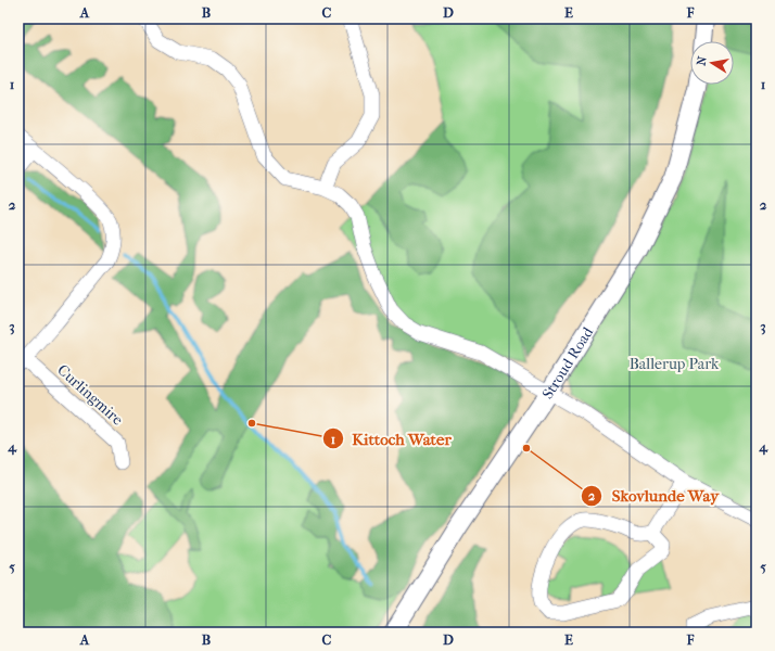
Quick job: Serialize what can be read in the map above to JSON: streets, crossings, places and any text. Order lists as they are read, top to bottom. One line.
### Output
{"streets":{"street":["Stroud Road","Curlingmire"]},"parks":["Ballerup Park"],"places":["Kittoch Water","Skovlunde Way"],"north":"left","grid":{"columns":["A","B","C","D","E","F"],"rows":["1","2","3","4","5"]}}
